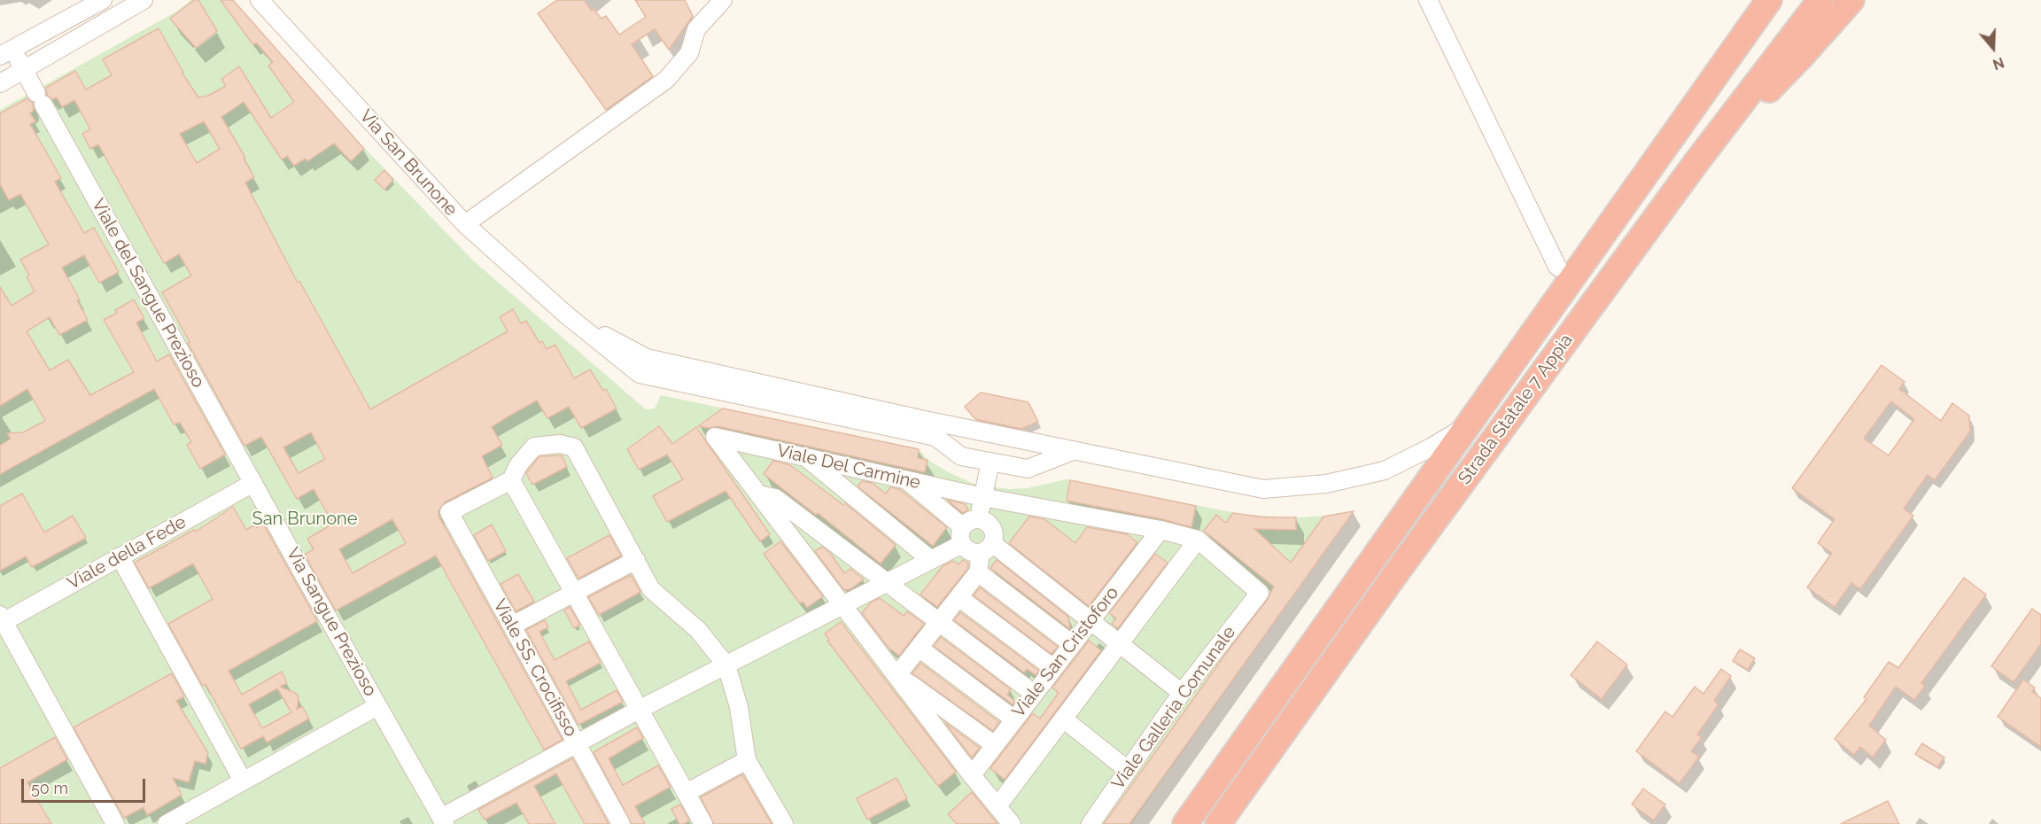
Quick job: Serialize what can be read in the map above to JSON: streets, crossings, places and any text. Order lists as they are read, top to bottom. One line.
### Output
{"streets":{"highway":["Strada Statale 7 Appia"],"street":["Via San Brunone","Viale del Sangue Prezioso","Viale Del Carmine","Viale della Fede","Via Sangue Prezioso","Viale San Cristoforo","Viale SS. Crocifisso","Viale Galleria Comunale"]},"crossings":[["Viale del Sangue Prezioso","Viale della Fede"],["Viale del Sangue Prezioso","Via Sangue Prezioso"],["Viale Del Carmine","Viale San Cristoforo"],["Viale Del Carmine","Viale Galleria Comunale"],["Viale della Fede","Via Sangue Prezioso"]],"parks":["San Brunone"],"scale_bar":"50 m","north":"bottom"}
